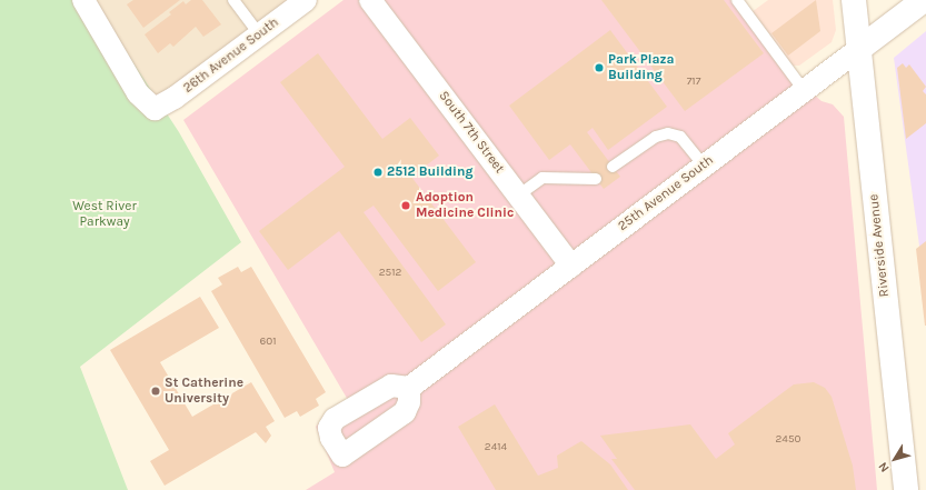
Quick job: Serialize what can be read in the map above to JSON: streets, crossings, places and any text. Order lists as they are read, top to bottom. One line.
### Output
{"streets":{"street":["26th Avenue South","South 7th Street","25th Avenue South","Riverside Avenue"]},"crossings":[["South 7th Street","25th Avenue South"],["25th Avenue South","Riverside Avenue"]],"parks":["West River Parkway"],"places":["Park Plaza Building","2512 Building","Adoption Medicine Clinic","St Catherine University"],"house_numbers":["717","2512","601","2450","2414"],"north":"bottom left"}
